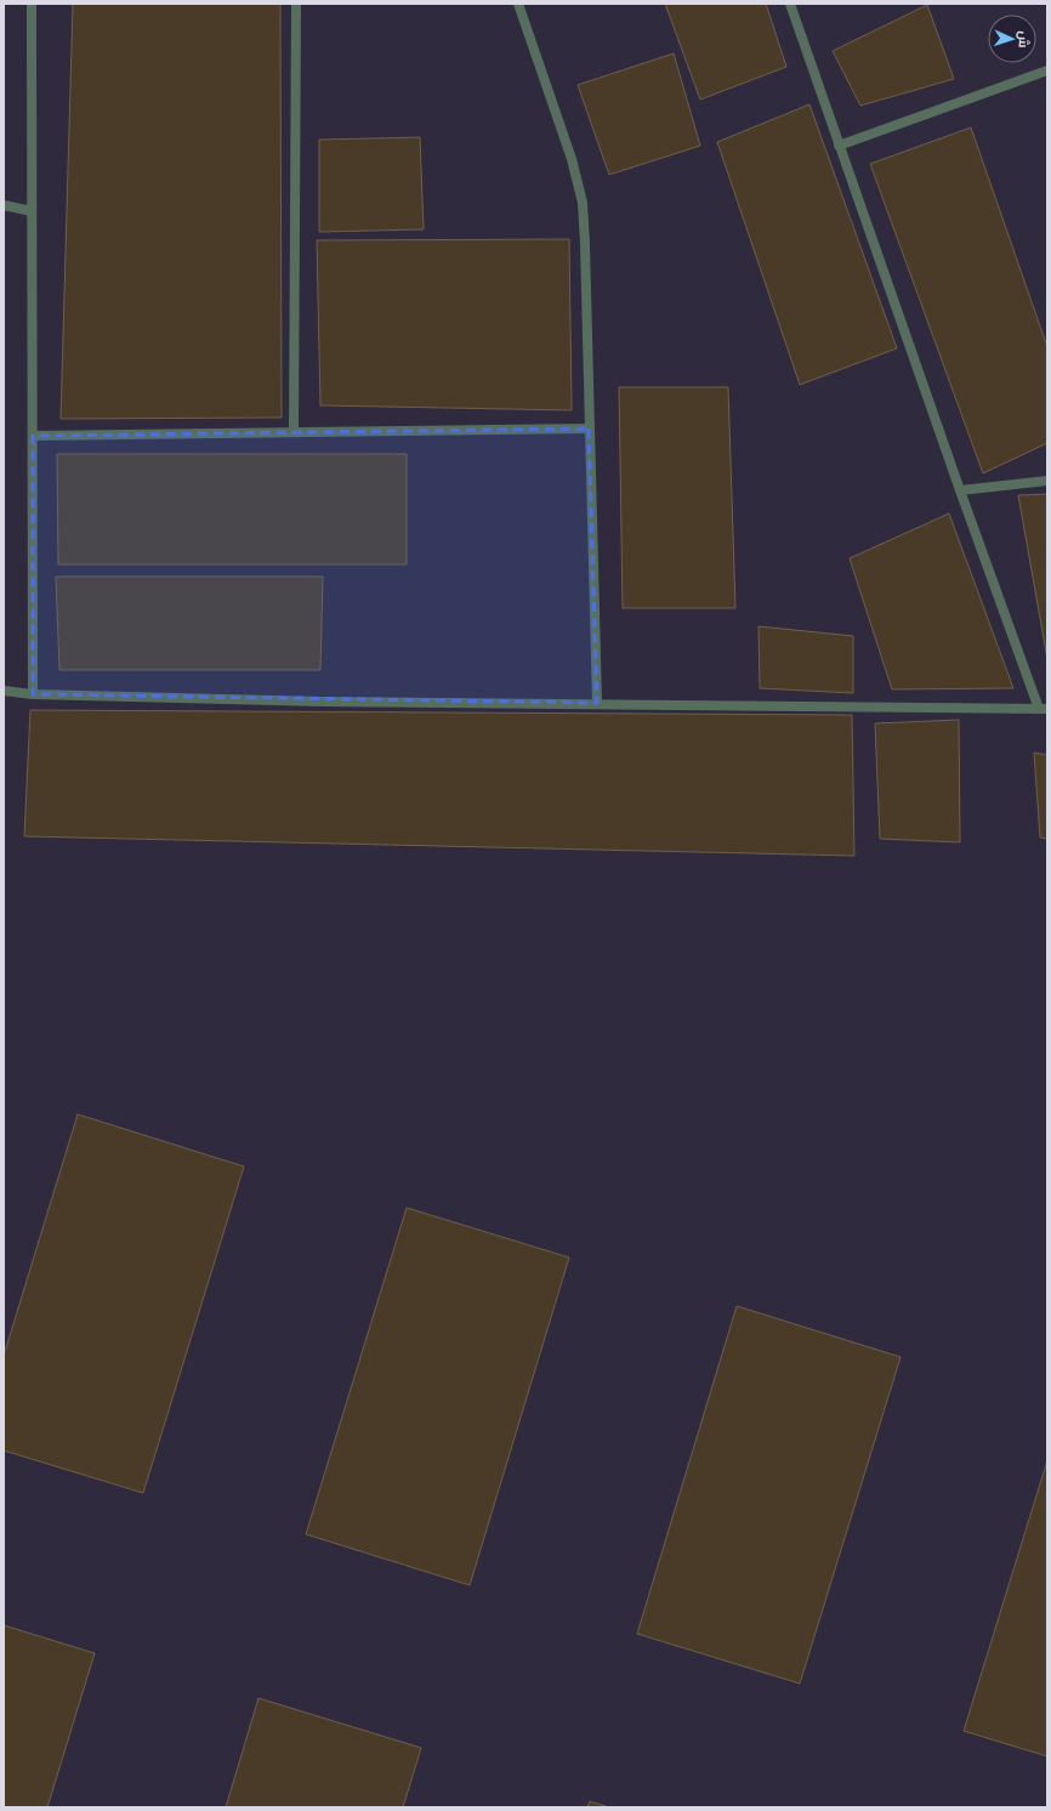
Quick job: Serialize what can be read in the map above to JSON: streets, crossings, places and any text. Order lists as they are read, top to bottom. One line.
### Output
{"north":"right"}
